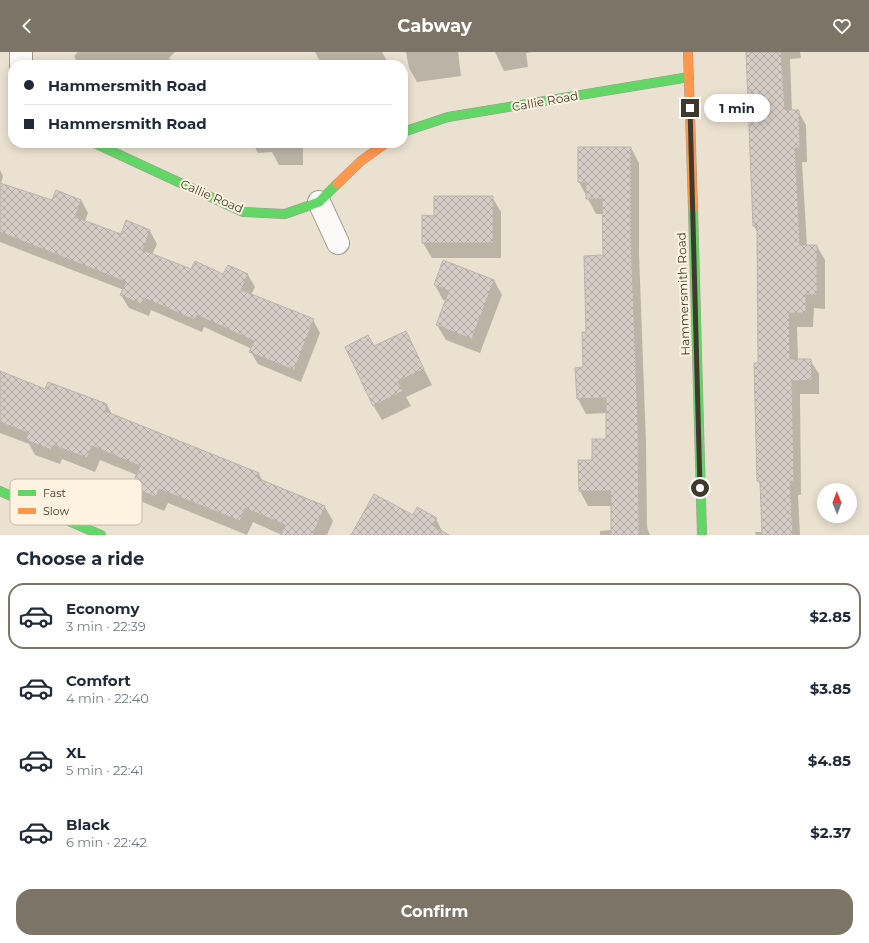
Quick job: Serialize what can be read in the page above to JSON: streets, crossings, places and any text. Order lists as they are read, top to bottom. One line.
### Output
{"streets":{"street":["Callie Road","Hammersmith Road"]},"crossings":[["Callie Road","Hammersmith Road"]],"legend":["Fast","Slow"],"north":"top","page":{"header":"Cabway","banner":["Hammersmith Road","Hammersmith Road"],"bubble":"1 min","heading":"Choose a ride","list":[{"name":"Economy","note":"3 min · 22:39","value":"$2.85"},{"name":"Comfort","note":"4 min · 22:40","value":"$3.85"},{"name":"XL","note":"5 min · 22:41","value":"$4.85"},{"name":"Black","note":"6 min · 22:42","value":"$2.37"}],"buttons":"Confirm"}}
